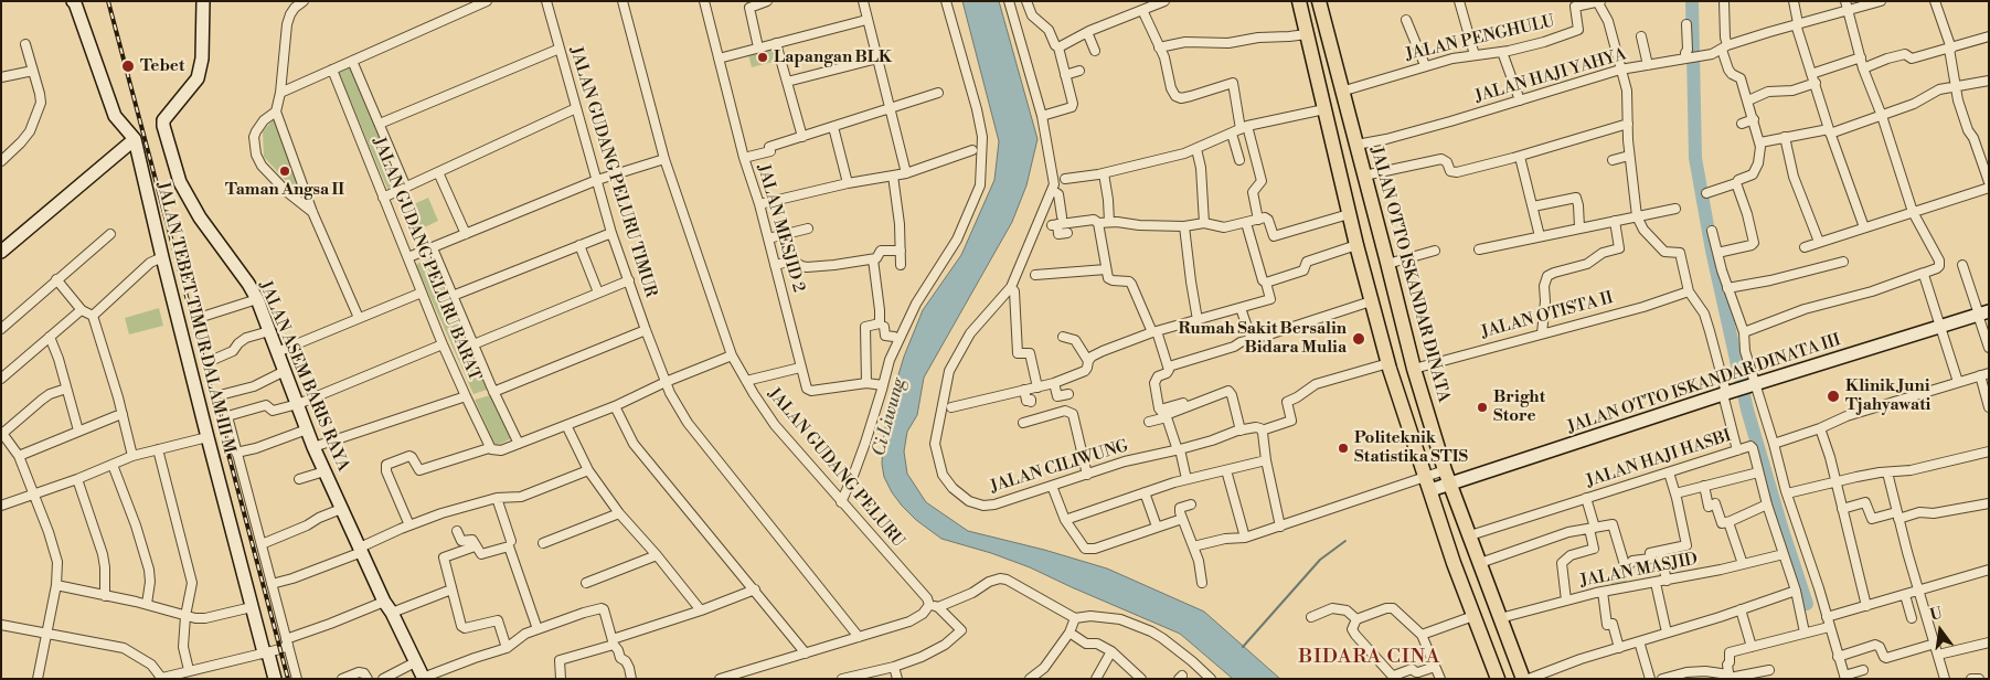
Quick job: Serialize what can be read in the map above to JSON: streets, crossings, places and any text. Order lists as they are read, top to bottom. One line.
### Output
{"streets":{"main road":["JALAN OTTO ISKANDAR DINATA"],"street":["JALAN PENGHULU","JALAN HAJI YAHYA","JALAN GUDANG PELURU TIMUR","JALAN MESJID 2","JALAN GUDANG PELURU BARAT","JALAN OTISTA II","JALAN TEBET TIMUR DALAM III M","JALAN ASEM BARIS RAYA","JALAN OTTO ISKANDAR DINATA III","JALAN HAJI HASBI","JALAN CILIWUNG","JALAN GUDANG PELURU","JALAN MASJID"]},"crossings":[["JALAN PENGHULU","JALAN OTTO ISKANDAR DINATA"],["JALAN HAJI YAHYA","JALAN OTTO ISKANDAR DINATA"],["JALAN OTTO ISKANDAR DINATA","JALAN OTISTA II"],["JALAN OTTO ISKANDAR DINATA","JALAN OTTO ISKANDAR DINATA III"],["JALAN OTTO ISKANDAR DINATA","JALAN HAJI HASBI"],["JALAN OTTO ISKANDAR DINATA","JALAN MASJID"],["JALAN HAJI HASBI","JALAN MASJID"]],"districts":["BIDARA CINA"],"water":["Ci Liwung"],"places":["Lapangan BLK","Tebet","Taman Angsa II","Rumah Sakit Bersalin Bidara Mulia","Klinik Juni Tjahyawati","Bright Store","Politeknik Statistika STIS"],"north":"top"}
